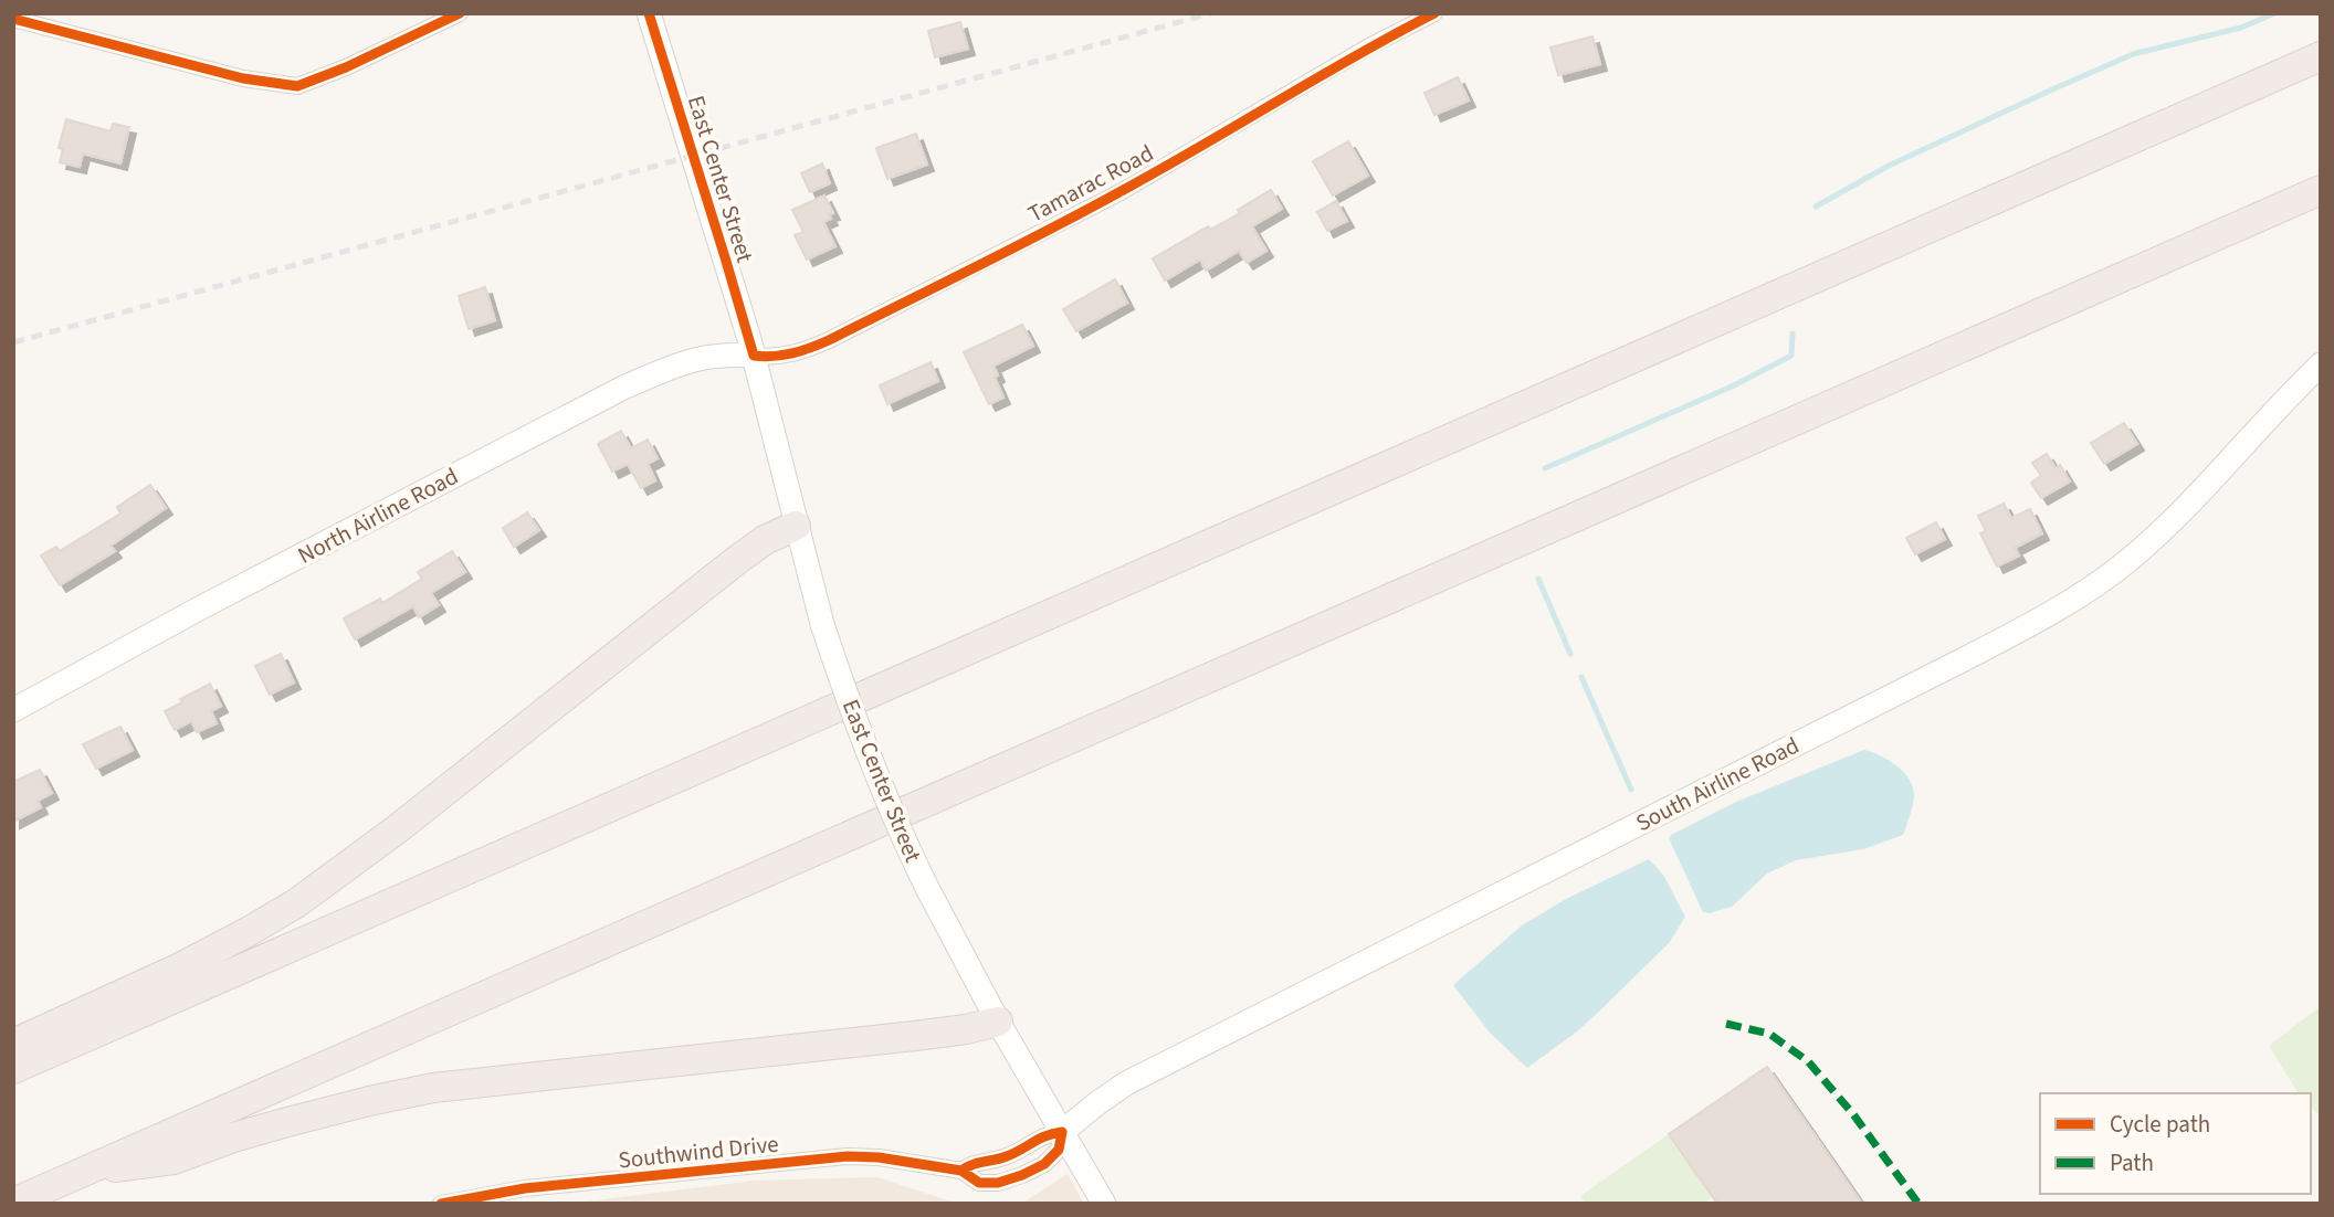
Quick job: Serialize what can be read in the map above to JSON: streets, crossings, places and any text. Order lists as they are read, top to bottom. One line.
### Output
{"streets":{"main road":["East Center Street","North Airline Road","South Airline Road"],"street":["Tamarac Road","Southwind Drive"]},"crossings":[["East Center Street","Tamarac Road"],["East Center Street","North Airline Road"],["East Center Street","South Airline Road"],["East Center Street","Southwind Drive"],["Tamarac Road","North Airline Road"],["South Airline Road","Southwind Drive"]],"legend":["Cycle path","Path"]}
